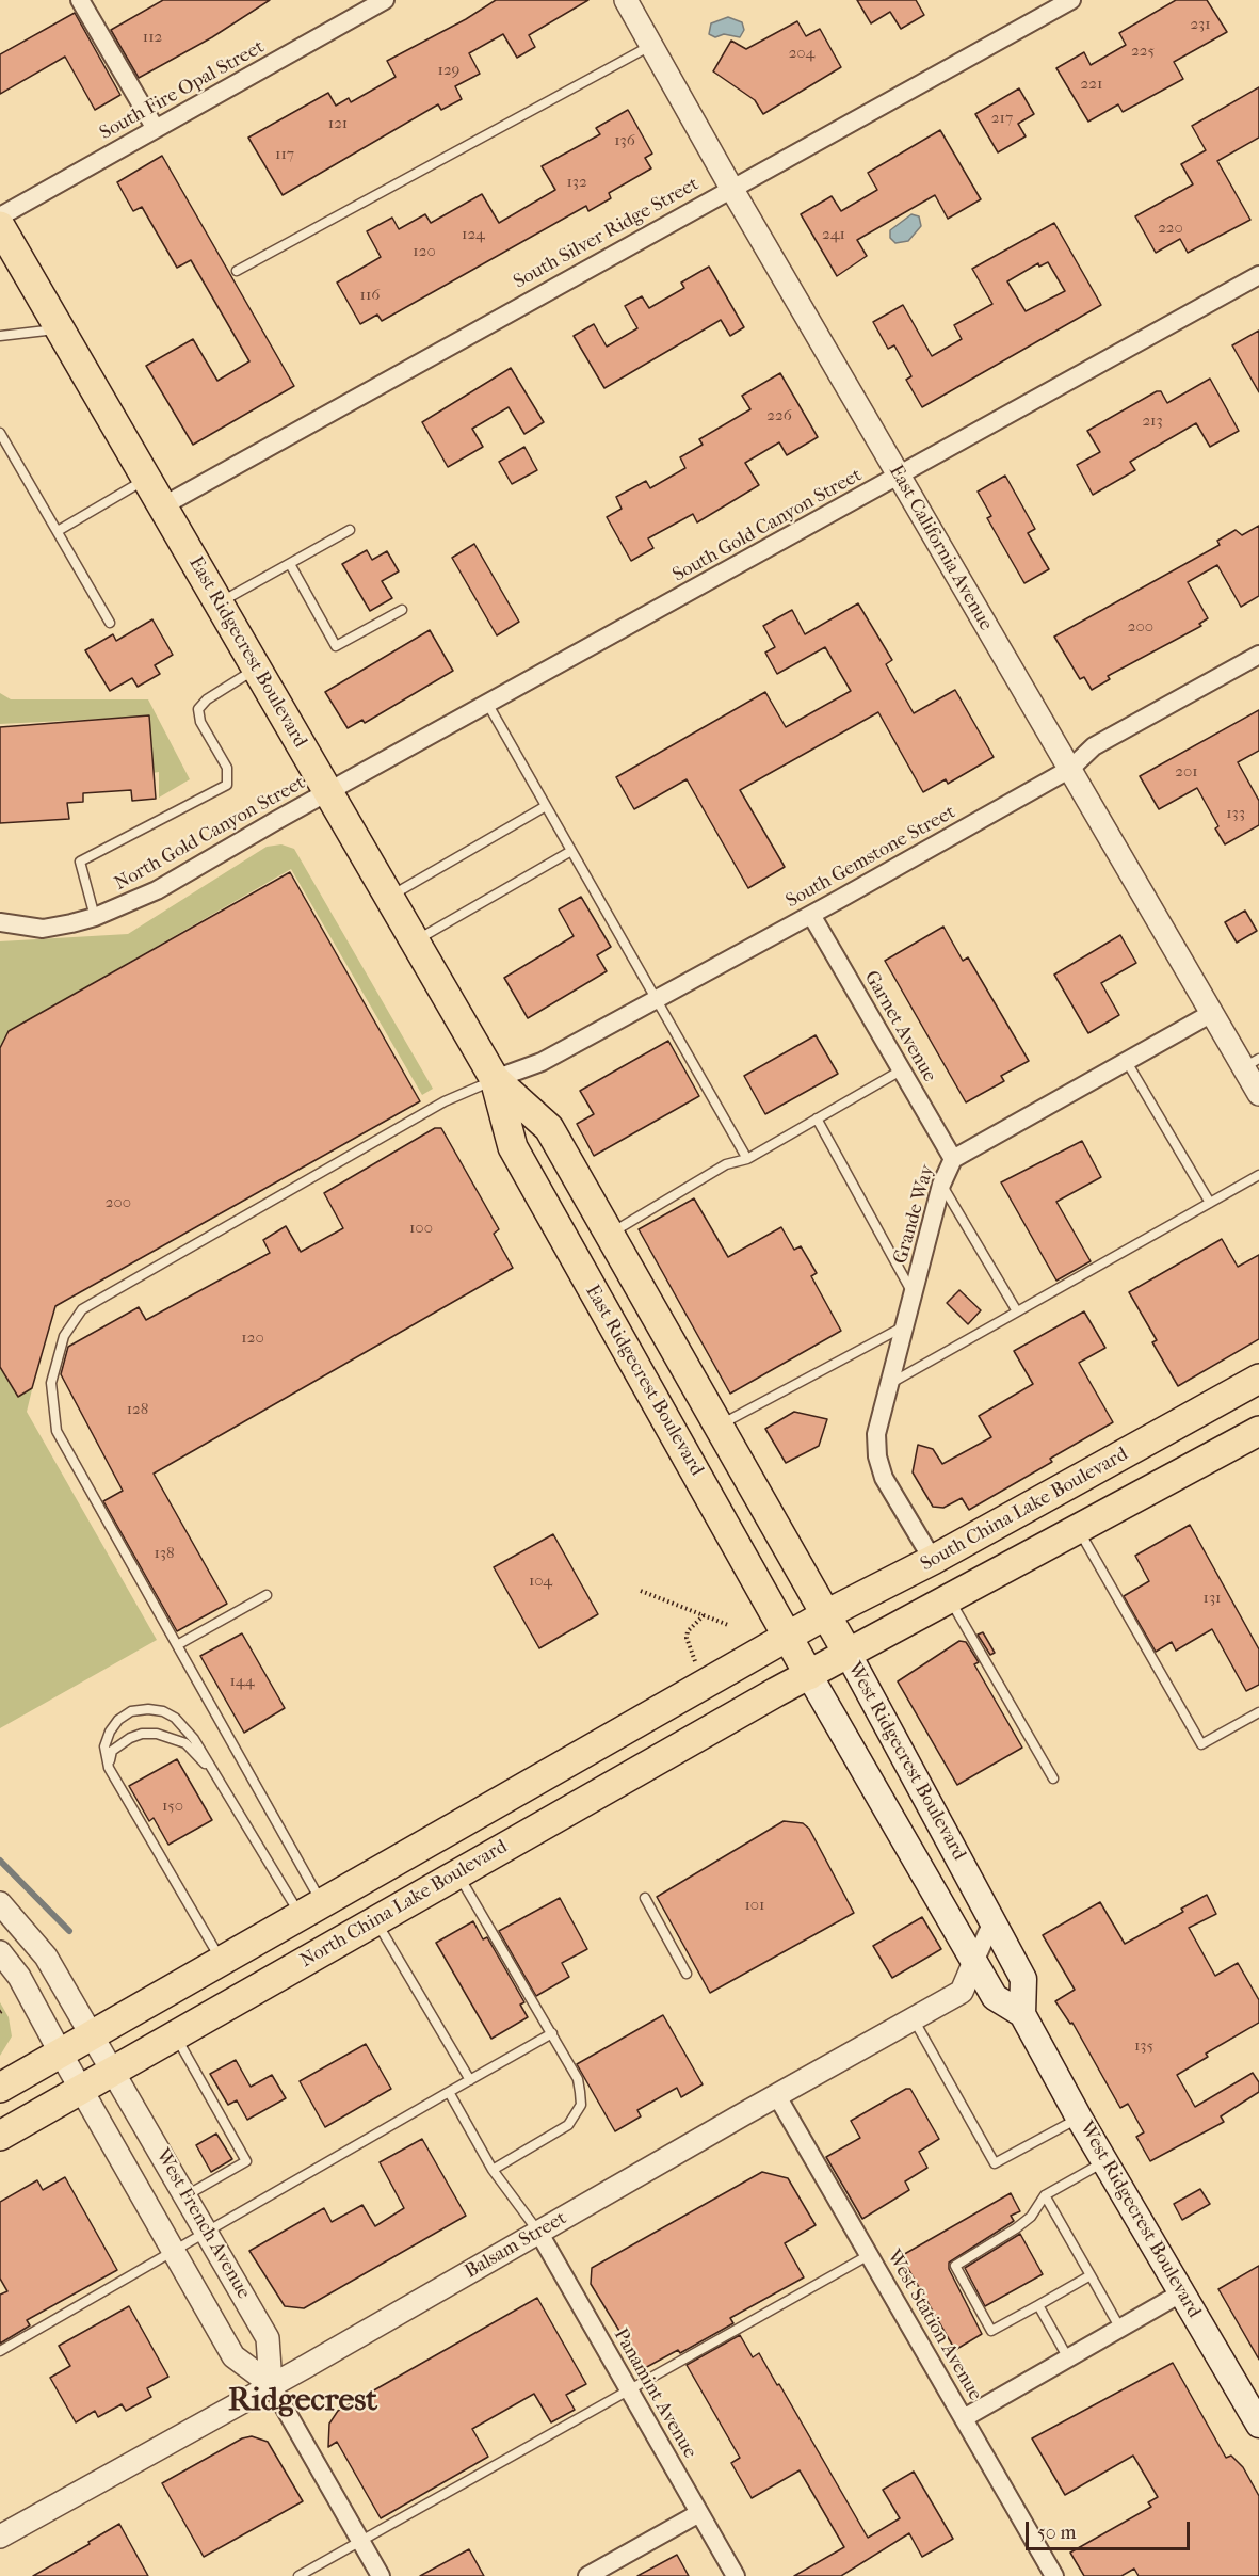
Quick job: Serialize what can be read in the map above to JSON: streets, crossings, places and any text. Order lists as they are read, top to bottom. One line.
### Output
{"streets":{"main road":["East Ridgecrest Boulevard","South China Lake Boulevard","West Ridgecrest Boulevard","North China Lake Boulevard"],"street":["South Fire Opal Street","South Silver Ridge Street","South Gold Canyon Street","East California Avenue","North Gold Canyon Street","South Gemstone Street","Garnet Avenue","Grande Way","West French Avenue","Balsam Street","West Station Avenue","Panamint Avenue"]},"crossings":[["South Silver Ridge Street","East California Avenue"],["South Silver Ridge Street","East Ridgecrest Boulevard"],["South Gold Canyon Street","East California Avenue"],["South Gold Canyon Street","East Ridgecrest Boulevard"],["South Gold Canyon Street","North Gold Canyon Street"],["East California Avenue","South Gemstone Street"],["East California Avenue","Grande Way"],["East Ridgecrest Boulevard","North Gold Canyon Street"],["East Ridgecrest Boulevard","South Gemstone Street"],["East Ridgecrest Boulevard","South China Lake Boulevard"],["East Ridgecrest Boulevard","West Ridgecrest Boulevard"],["East Ridgecrest Boulevard","North China Lake Boulevard"],["South Gemstone Street","Garnet Avenue"],["Garnet Avenue","Grande Way"],["Grande Way","South China Lake Boulevard"],["South China Lake Boulevard","West Ridgecrest Boulevard"],["West Ridgecrest Boulevard","North China Lake Boulevard"],["West Ridgecrest Boulevard","Balsam Street"],["North China Lake Boulevard","West French Avenue"],["West French Avenue","Balsam Street"],["Balsam Street","West Station Avenue"],["Balsam Street","Panamint Avenue"]],"districts":["Ridgecrest"],"house_numbers":["231","112","225","204","129","221","217","121","136","117","132","220","124","241","120","116","226","213","200","201","133","200","100","120","128","138","104","131","144","150","101","135"],"scale_bar":"50 m"}
